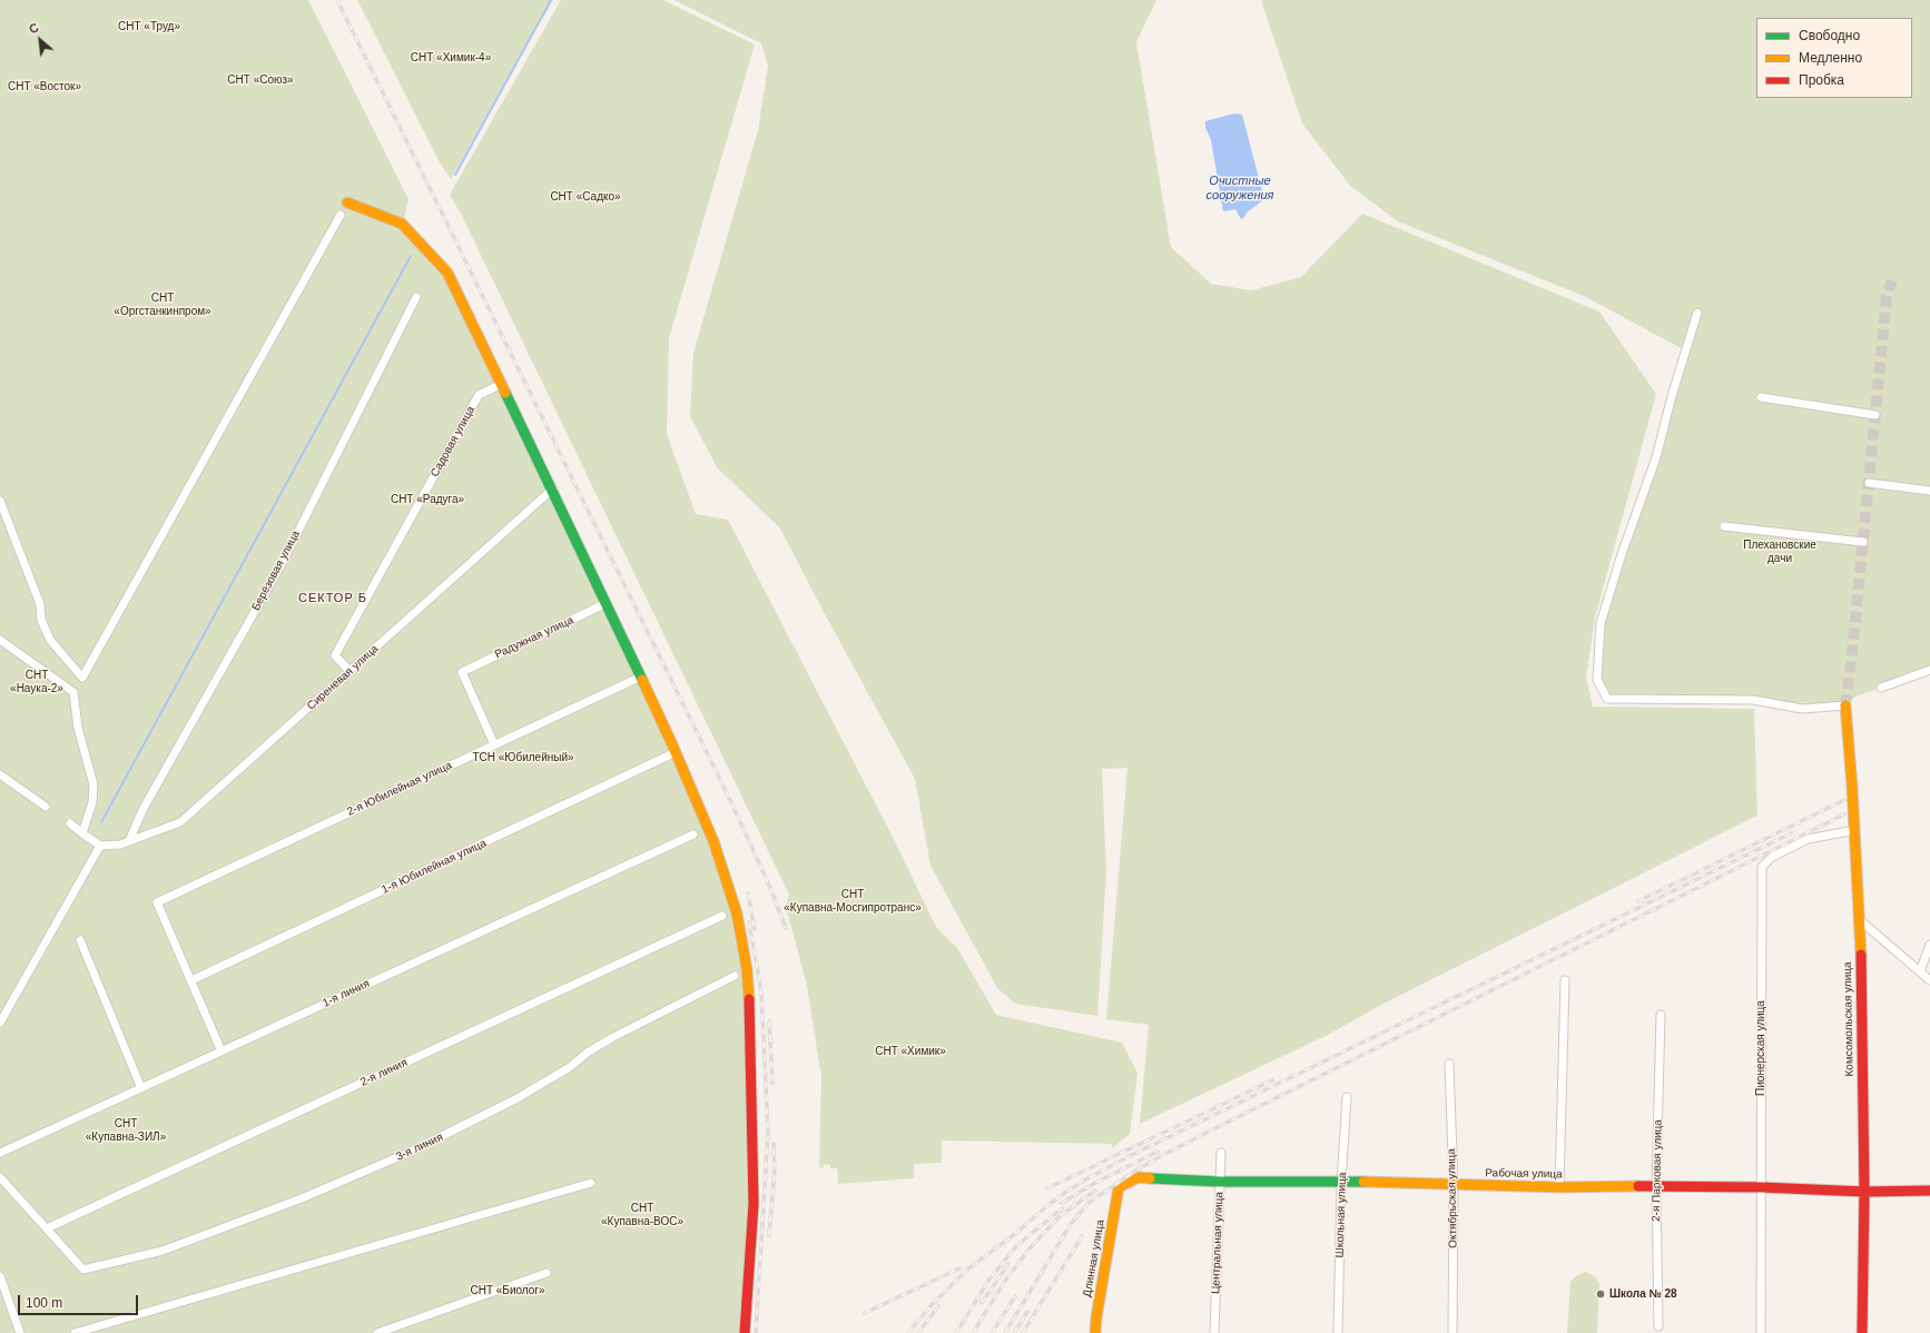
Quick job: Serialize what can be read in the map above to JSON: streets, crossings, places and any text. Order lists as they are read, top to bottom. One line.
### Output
{"streets":{"street":["Садовая улица","Берёзовая улица","Радужная улица","Сиреневая улица","2-я Юбилейная улица","1-я Юбилейная улица","1-я линия","Комсомольская улица","Пионерская улица","2-я линия","3-я линия","2-я Парковая улица","Рабочая улица","Октябрьская улица","Школьная улица","Центральная улица","Длинная улица"]},"crossings":[["Садовая улица","Сиреневая улица"],["Берёзовая улица","Сиреневая улица"],["Радужная улица","2-я Юбилейная улица"],["2-я Юбилейная улица","1-я Юбилейная улица"],["Комсомольская улица","Пионерская улица"],["Комсомольская улица","Рабочая улица"],["Пионерская улица","Рабочая улица"],["2-я линия","3-я линия"],["2-я Парковая улица","Рабочая улица"],["Рабочая улица","Октябрьская улица"],["Рабочая улица","Школьная улица"],["Рабочая улица","Центральная улица"],["Рабочая улица","Длинная улица"]],"districts":["СЕКТОР Б"],"water":["Очистные сооружения"],"parks":["СНТ «Труд»","СНТ «Химик-4»","СНТ «Союз»","СНТ «Восток»","СНТ «Садко»","СНТ «Оргстанкинпром»","СНТ «Радуга»","Плехановские дачи","СНТ «Наука-2»","ТСН «Юбилейный»","СНТ «Купавна-Мосгипротранс»","СНТ «Химик»","СНТ «Купавна-ЗИЛ»","СНТ «Купавна-ВОС»","СНТ «Биолог»"],"places":["Школа № 28"],"legend":["Свободно","Медленно","Пробка"],"scale_bar":"100 m","north":"top left"}
